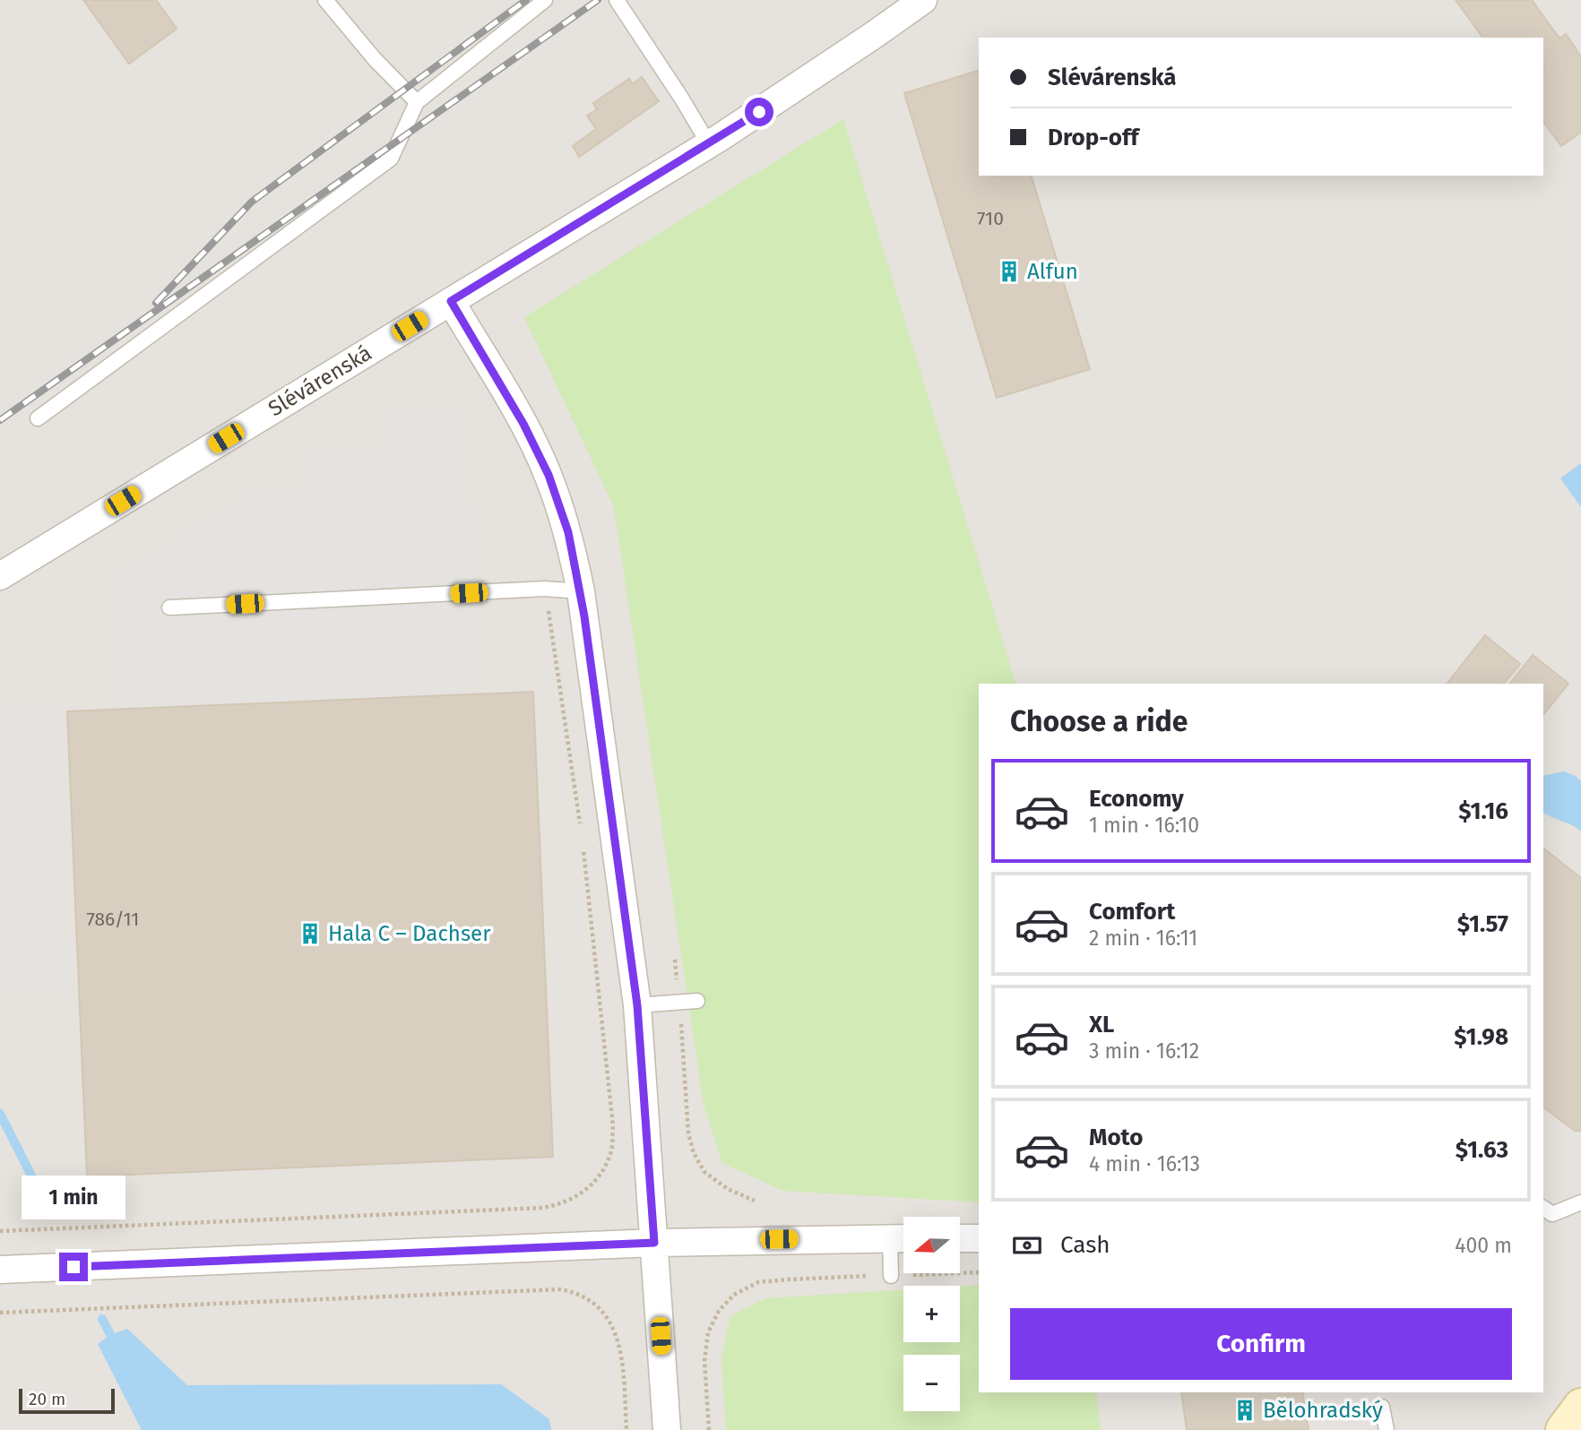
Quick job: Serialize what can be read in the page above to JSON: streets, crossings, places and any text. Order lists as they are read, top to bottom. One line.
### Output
{"streets":{"street":["Slévárenská"]},"places":{"building":["Alfun","Hala C – Dachser","Bělohradský"]},"house_numbers":["710","786/11"],"scale_bar":"20 m","north":"left","page":{"banner":["Slévárenská","Drop-off"],"heading":"Choose a ride","list":[{"name":"Economy","note":"1 min · 16:10","value":"$1.16"},{"name":"Comfort","note":"2 min · 16:11","value":"$1.57"},{"name":"XL","note":"3 min · 16:12","value":"$1.98"},{"name":"Moto","note":"4 min · 16:13","value":"$1.63"}],"bubble":"1 min","pay":["Cash","400 m"],"map_buttons":["+","−"],"buttons":"Confirm","scale":"20 m"}}
